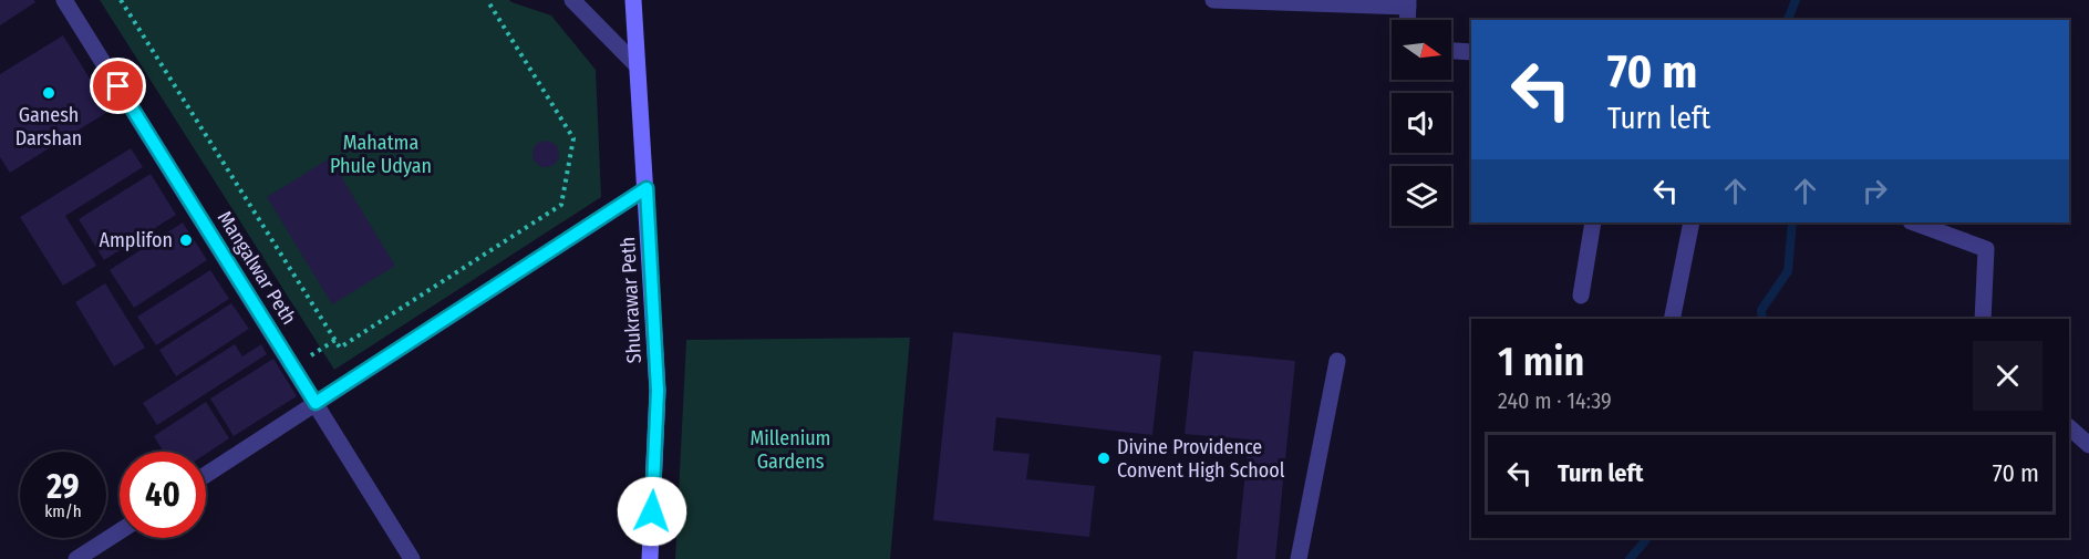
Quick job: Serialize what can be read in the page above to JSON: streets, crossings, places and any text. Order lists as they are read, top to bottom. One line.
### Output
{"streets":{"street":["Mangalwar Peth","Shukrawar Peth"]},"parks":["Mahatma Phule Udyan","Millenium Gardens"],"places":["Ganesh Darshan","Amplifon","Divine Providence Convent High School"],"north":"right","page":{"turn":["70 m","Turn left"],"heading":["1 min","240 m · 14:39"],"list":[{"name":"Turn left","value":"70 m"}],"speed":"29 km/h","limit":"40"}}
